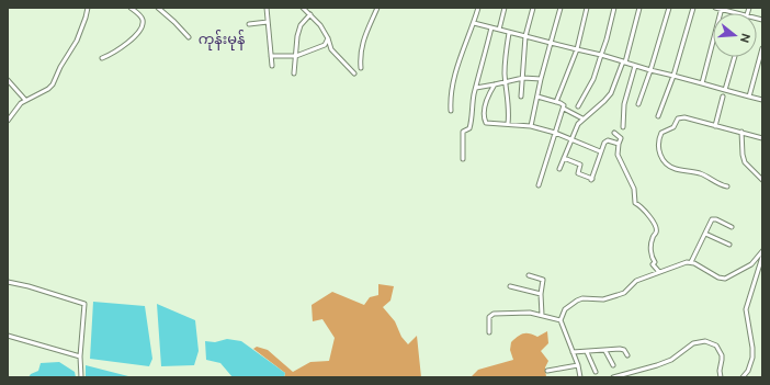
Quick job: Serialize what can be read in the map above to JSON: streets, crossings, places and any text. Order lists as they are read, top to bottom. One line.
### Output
{"districts":["ကုန်းမုန်"],"north":"right"}
